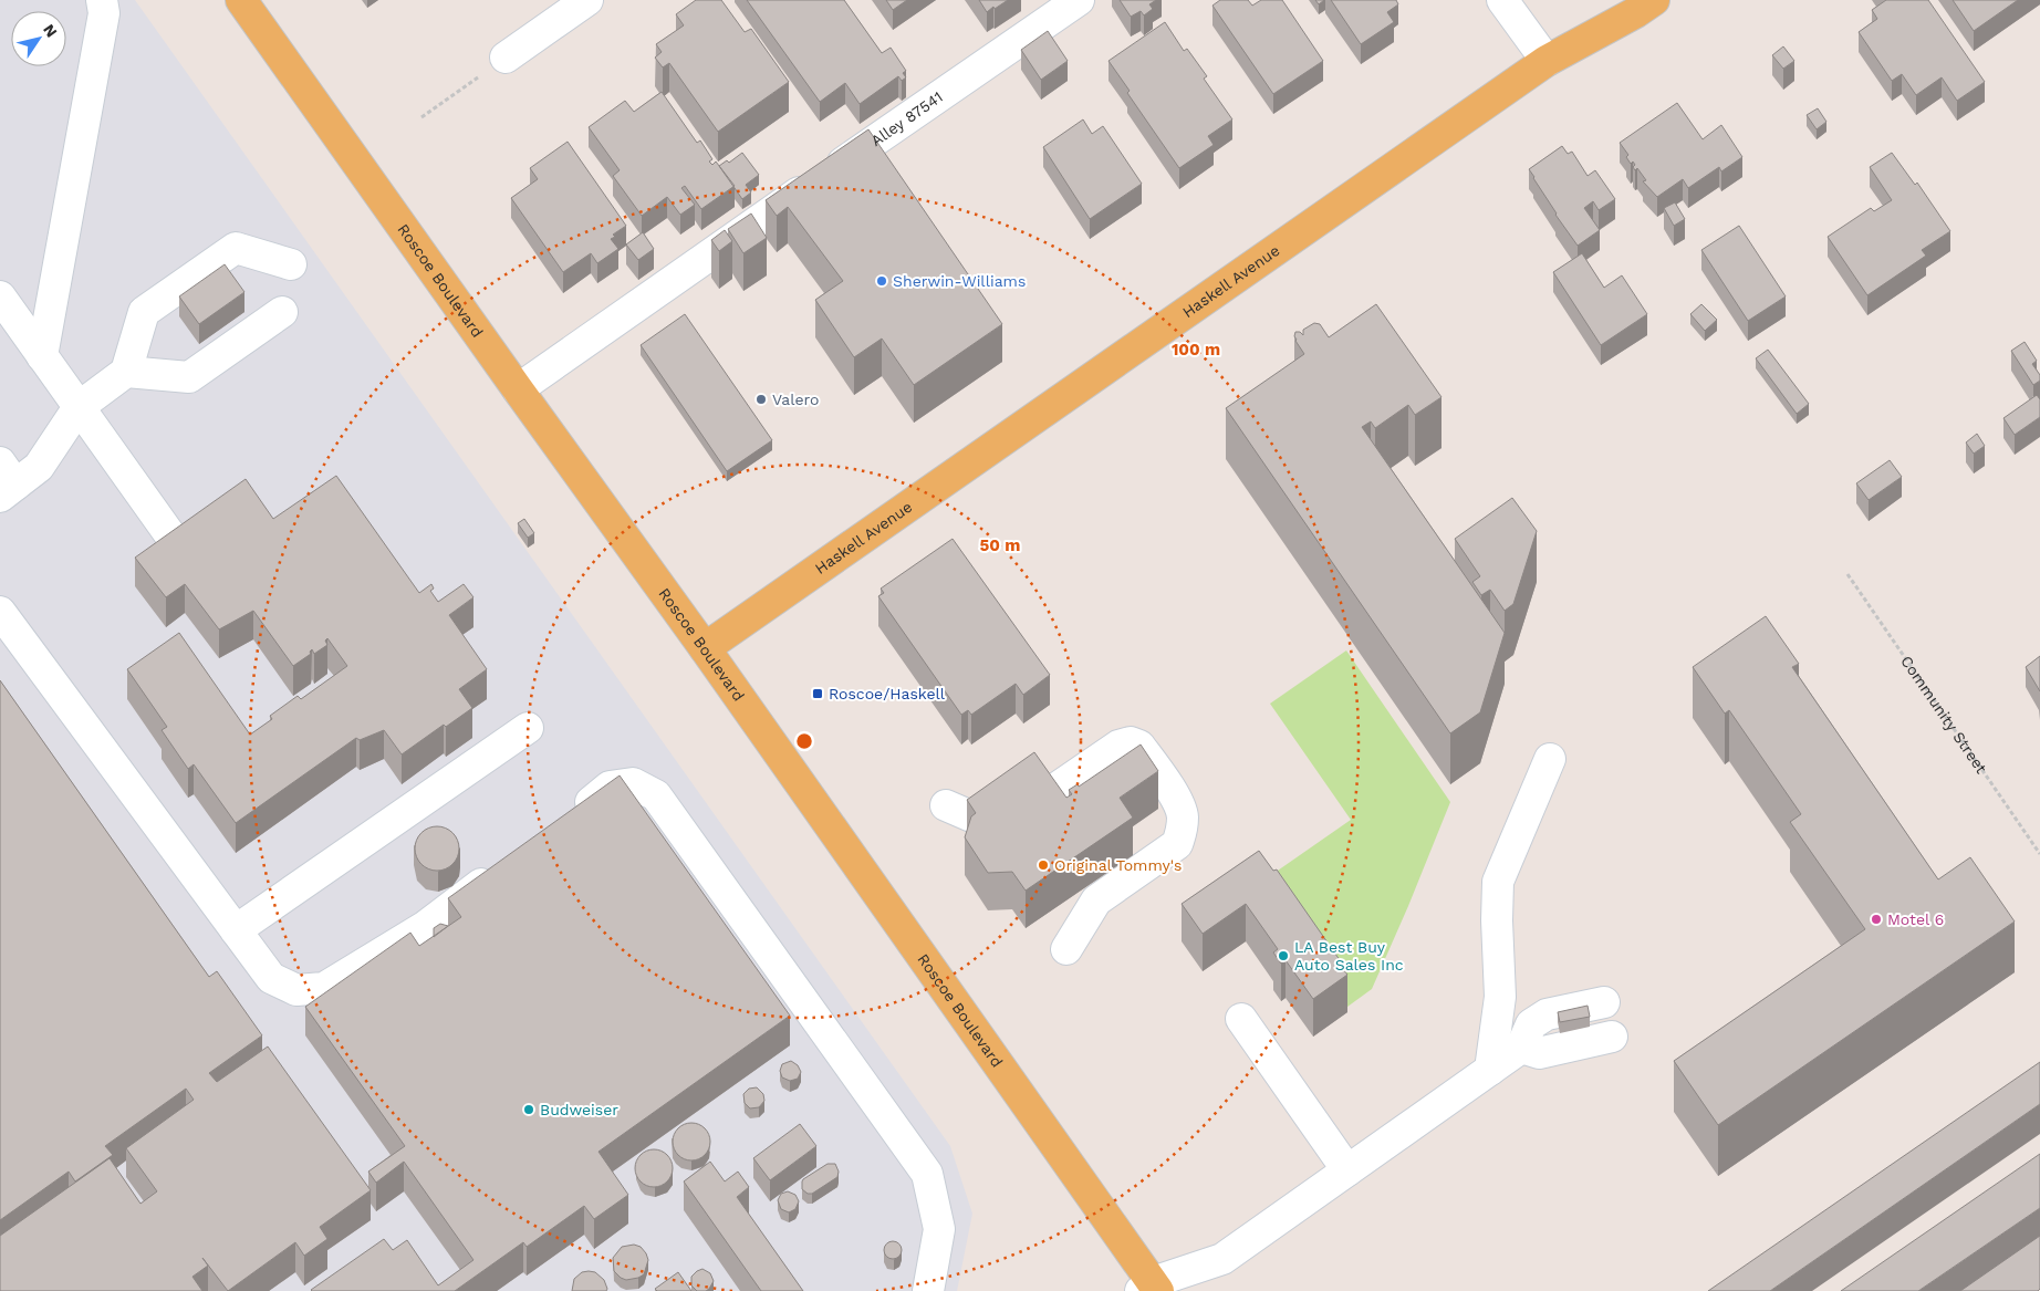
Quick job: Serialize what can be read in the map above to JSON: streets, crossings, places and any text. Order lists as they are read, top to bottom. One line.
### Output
{"streets":{"main road":["Roscoe Boulevard","Haskell Avenue"],"street":["Alley 87541"],"path":["Community Street"]},"crossings":[["Alley 87541","Roscoe Boulevard"],["Roscoe Boulevard","Haskell Avenue"]],"places":{"other":["Sherwin-Williams","Valero","Original Tommy's","Motel 6","LA Best Buy Auto Sales Inc","Budweiser"],"transit":["Roscoe/Haskell"]},"north":"top right","rings":["100 m","50 m"]}
